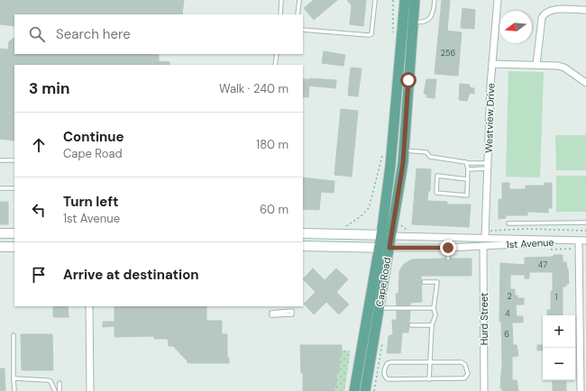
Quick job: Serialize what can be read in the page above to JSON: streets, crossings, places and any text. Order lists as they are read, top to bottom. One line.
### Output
{"streets":{"main road":["Cape Road"],"street":["Westview Drive","1st Avenue","Hurd Street"]},"crossings":[["Westview Drive","1st Avenue"],["1st Avenue","Cape Road"],["1st Avenue","Hurd Street"]],"house_numbers":["256","47","2","1","4","6"],"north":"left","page":{"search":"Search here","heading":["3 min","Walk · 240 m"],"list":[["Continue","Cape Road","180 m"],["Turn left","1st Avenue","60 m"],"Arrive at destination"],"map_buttons":["+","−"]}}
